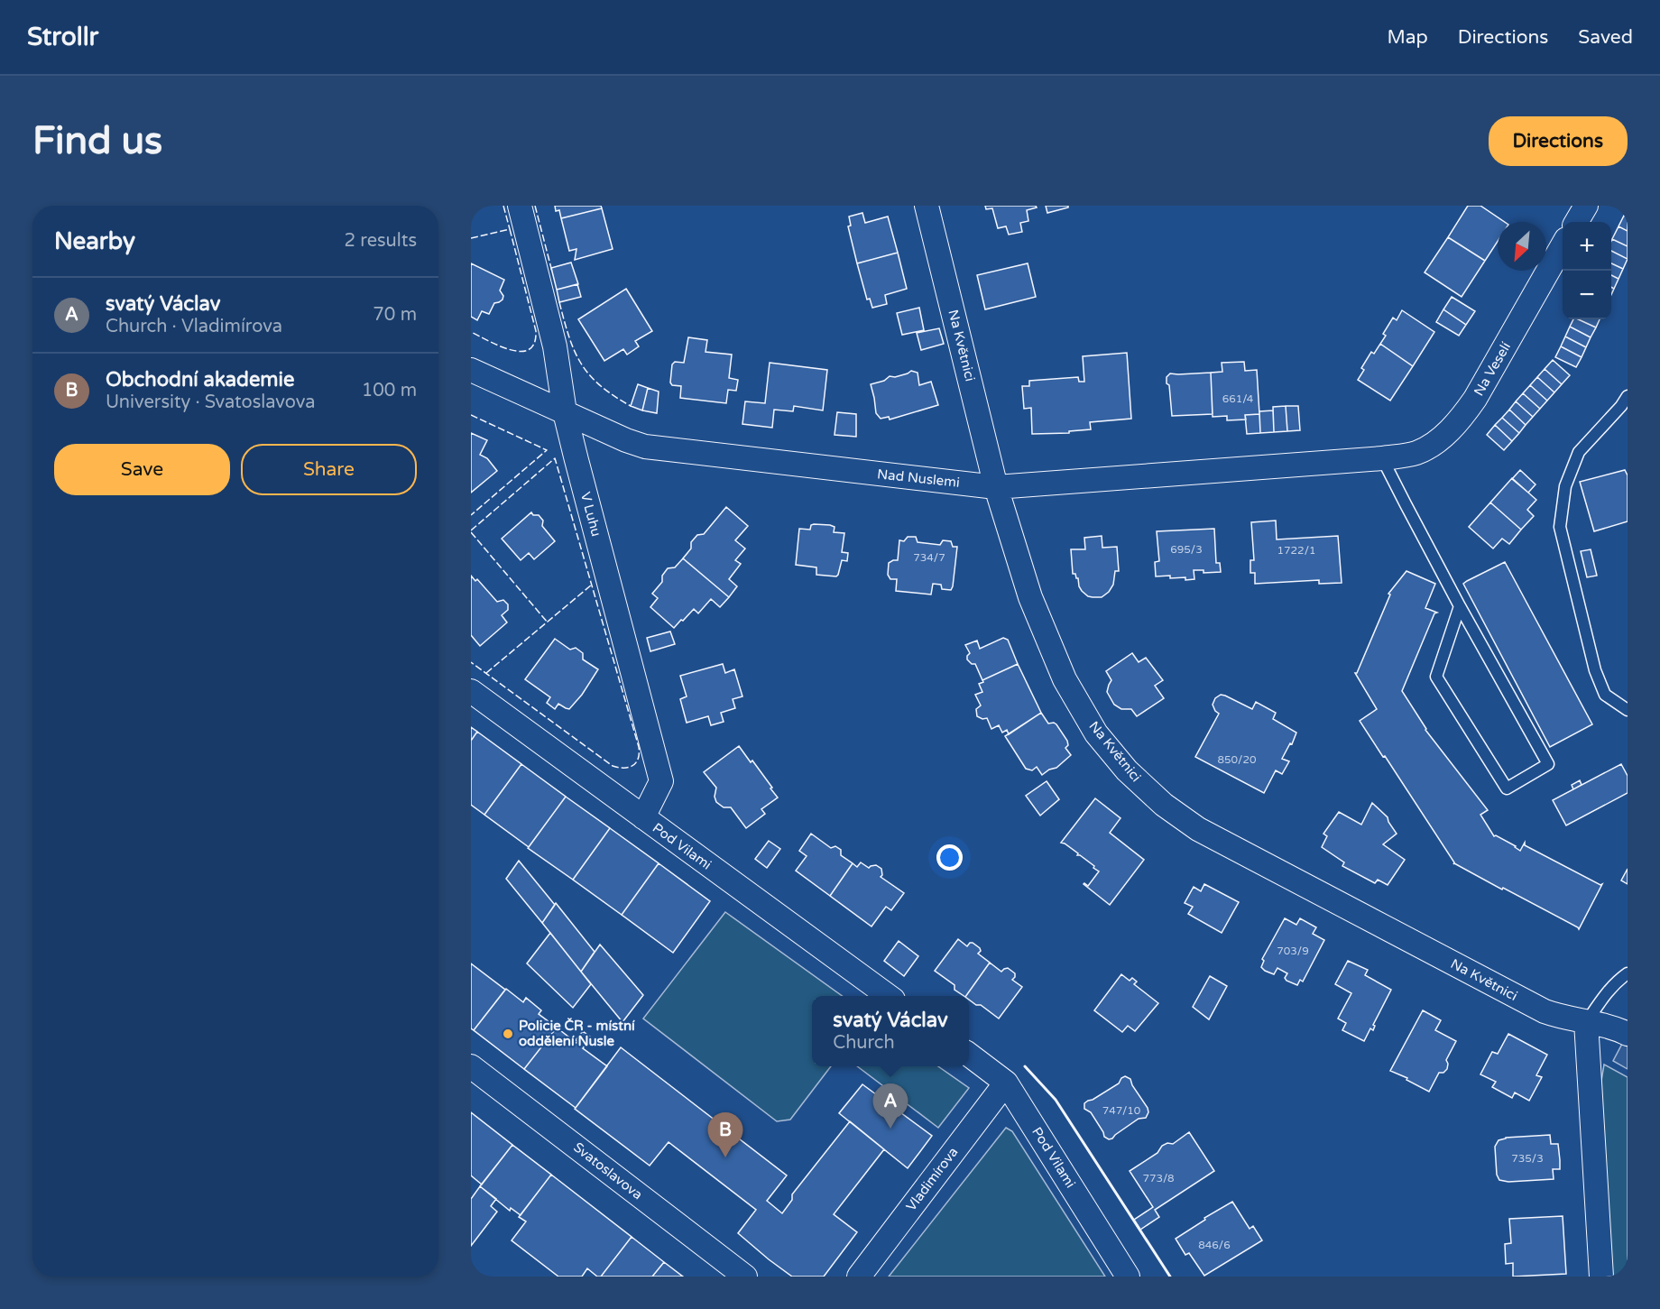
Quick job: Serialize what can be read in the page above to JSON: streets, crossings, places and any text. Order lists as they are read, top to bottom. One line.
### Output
{"streets":{"street":["Na Květnici","Na Veselí","Nad Nuslemi","V Luhu","Pod Vilami","Svatoslavova","Vladimírova"]},"crossings":[["Na Květnici","Nad Nuslemi"],["Na Veselí","Nad Nuslemi"],["Nad Nuslemi","V Luhu"],["V Luhu","Pod Vilami"],["Pod Vilami","Vladimírova"]],"places":["Policie ČR - místní oddělení Nusle"],"house_numbers":["661/4","695/3","1722/1","734/7","850/20","703/9","747/10","735/3","773/8","846/6"],"north":"bottom left","page":{"header":"Strollr","nav":["Map","Directions","Saved"],"buttons":["Directions",["Save","Share"]],"title":"Find us","heading":["Nearby","2 results"],"map_buttons":["+","−"],"list":[{"mark":"A","name":"svatý Václav","note":"Church · Vladimírova","value":"70 m"},{"mark":"B","name":"Obchodní akademie","note":"University · Svatoslavova","value":"100 m"}],"popup":["svatý Václav","Church"],"pins":["A","B"]}}
